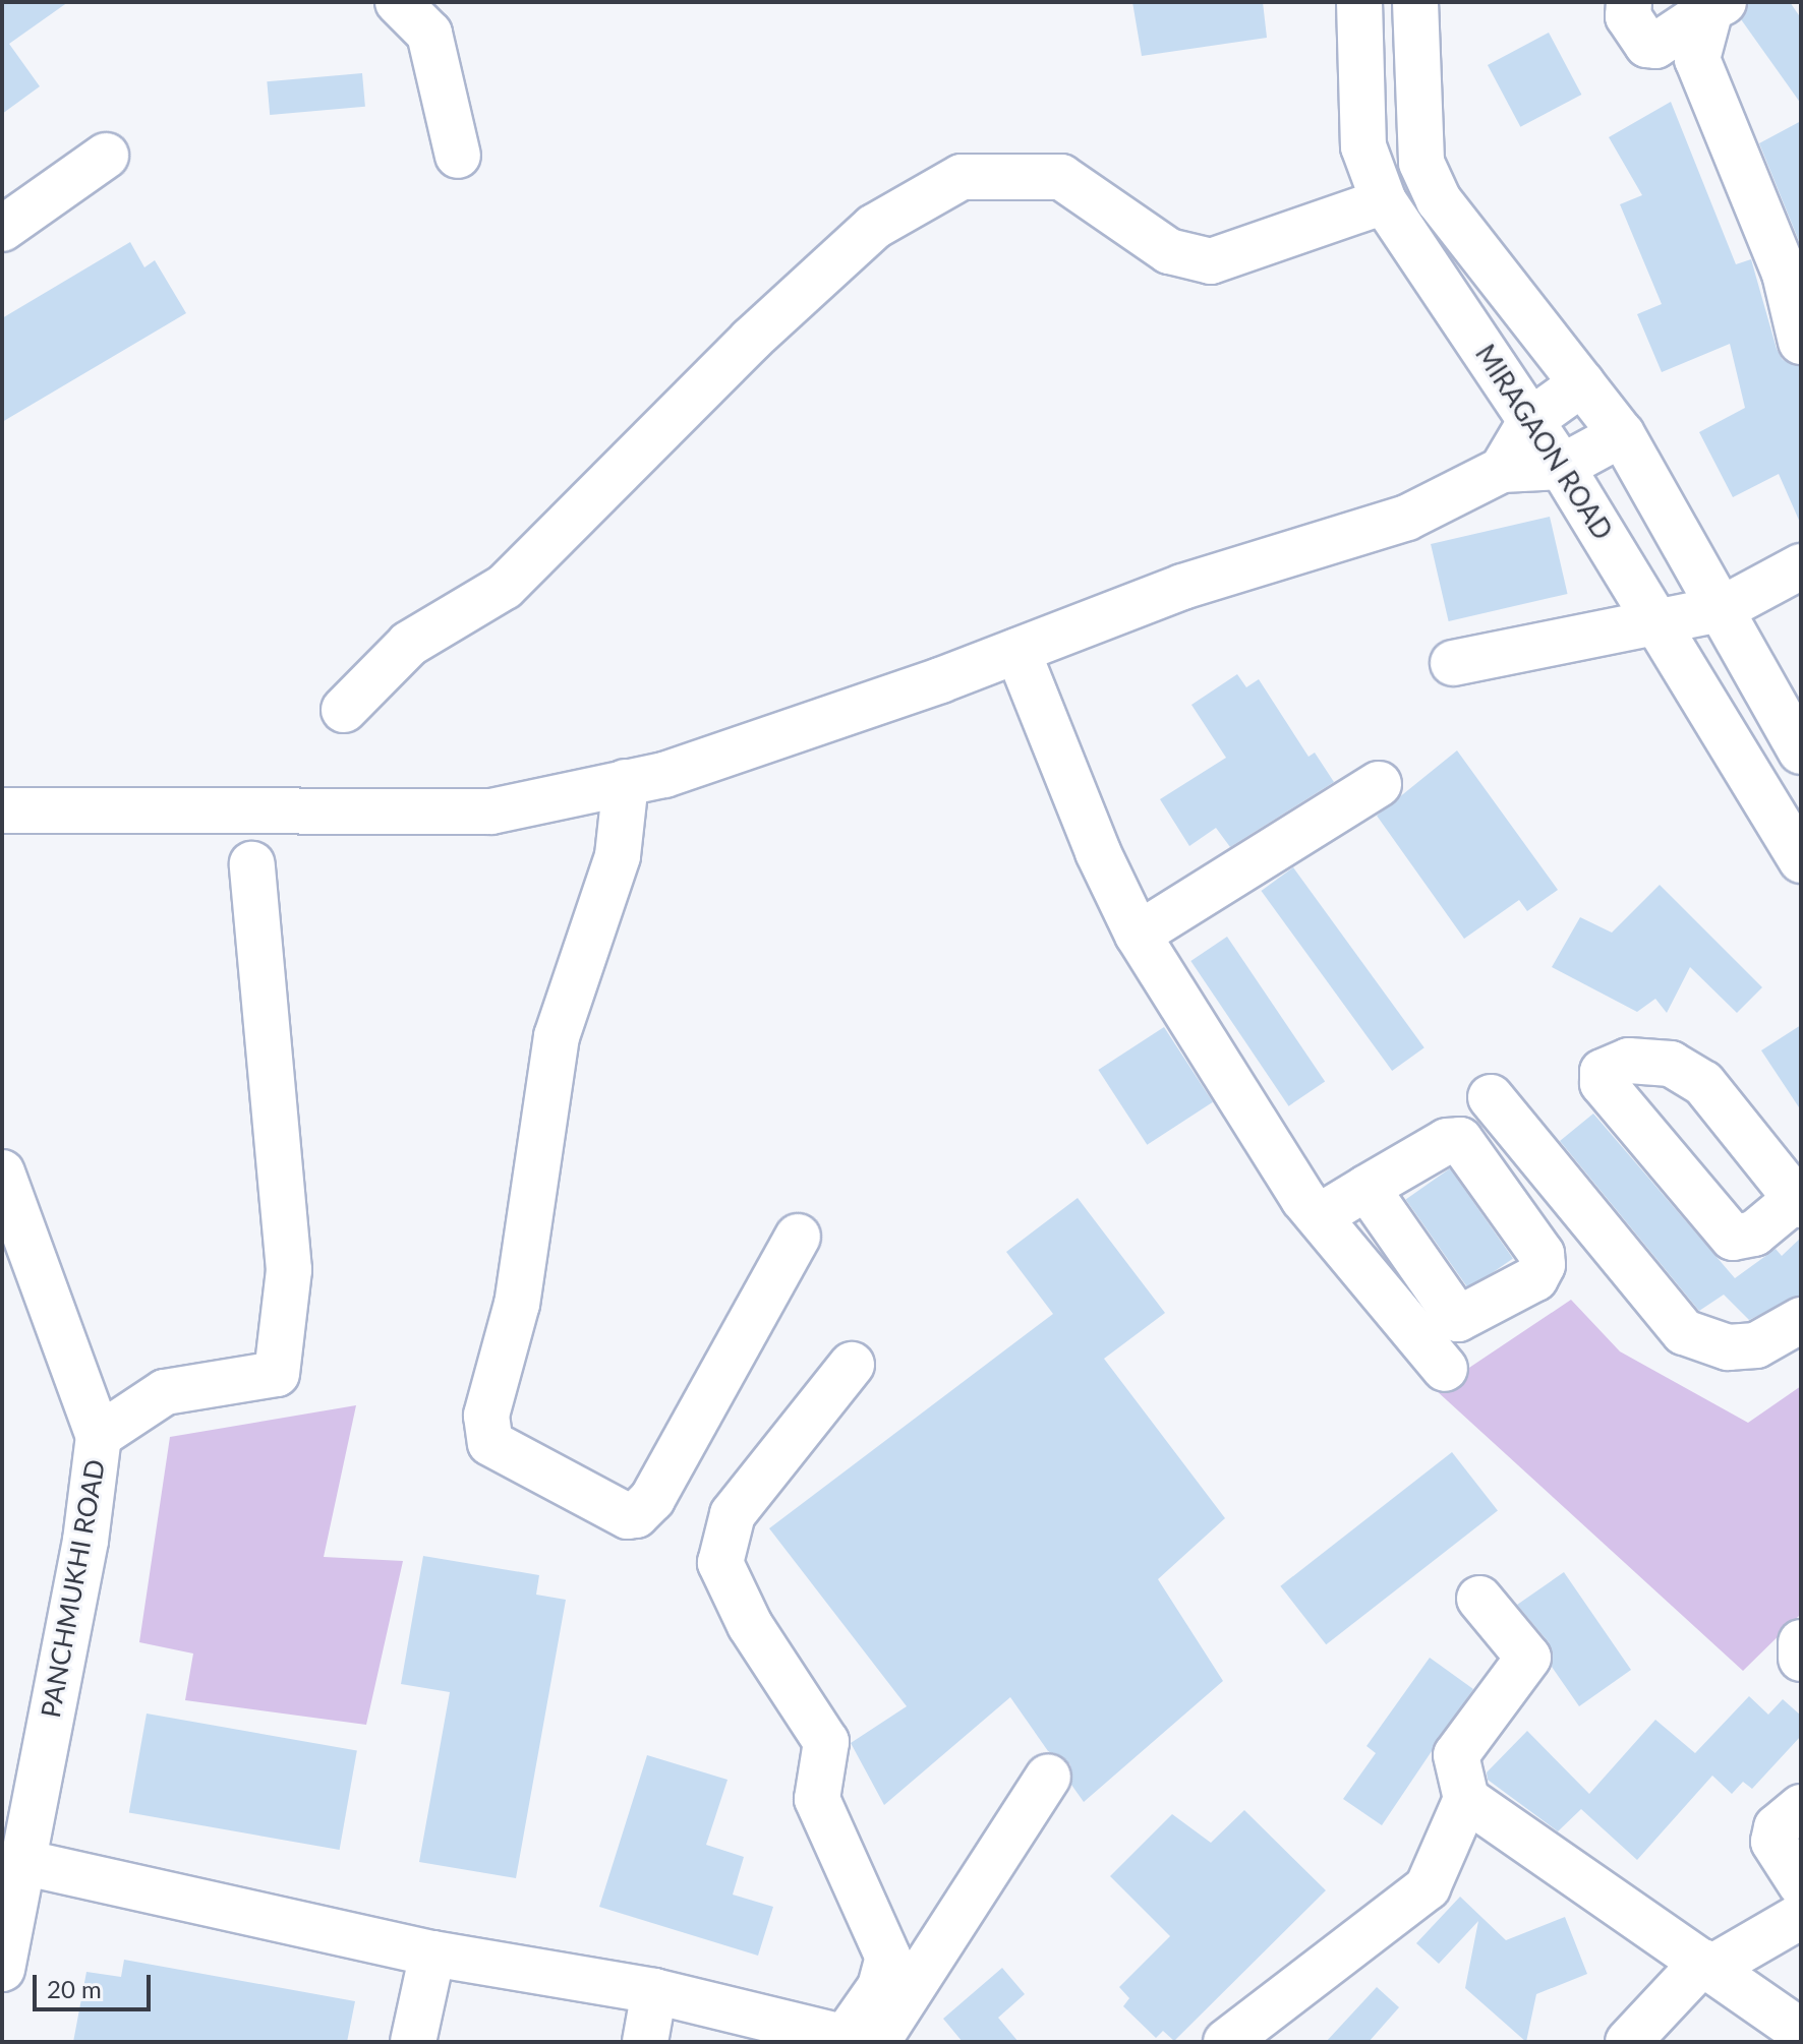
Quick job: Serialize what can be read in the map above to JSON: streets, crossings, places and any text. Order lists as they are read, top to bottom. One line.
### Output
{"streets":{"street":["MIRAGAON ROAD","PANCHMUKHI ROAD"]},"scale_bar":"20 m"}
